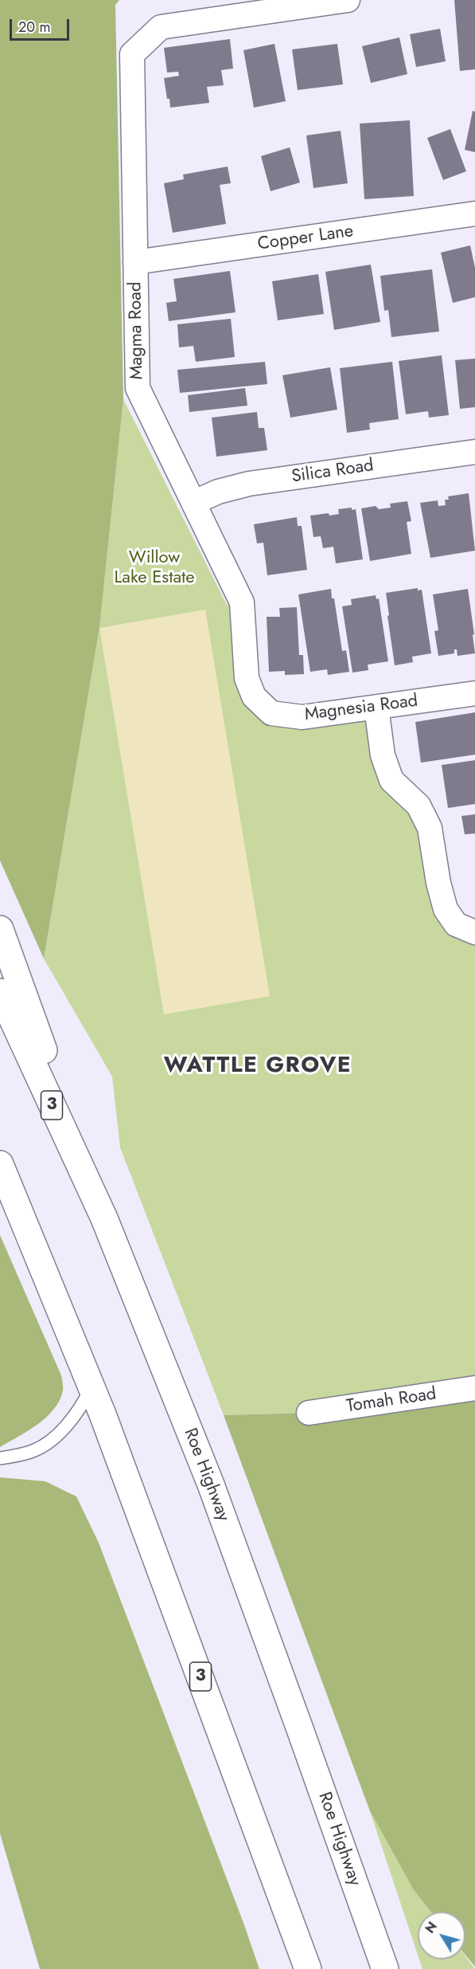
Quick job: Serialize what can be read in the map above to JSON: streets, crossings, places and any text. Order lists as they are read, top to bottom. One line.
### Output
{"streets":{"highway":["3","Roe Highway"],"street":["Copper Lane","Magma Road","Silica Road","Magnesia Road","Tomah Road"]},"crossings":[["Copper Lane","Magma Road"],["Magma Road","Silica Road"],["Magma Road","Magnesia Road"]],"districts":["WATTLE GROVE"],"parks":["Willow Lake Estate"],"scale_bar":"20 m","north":"top left"}
